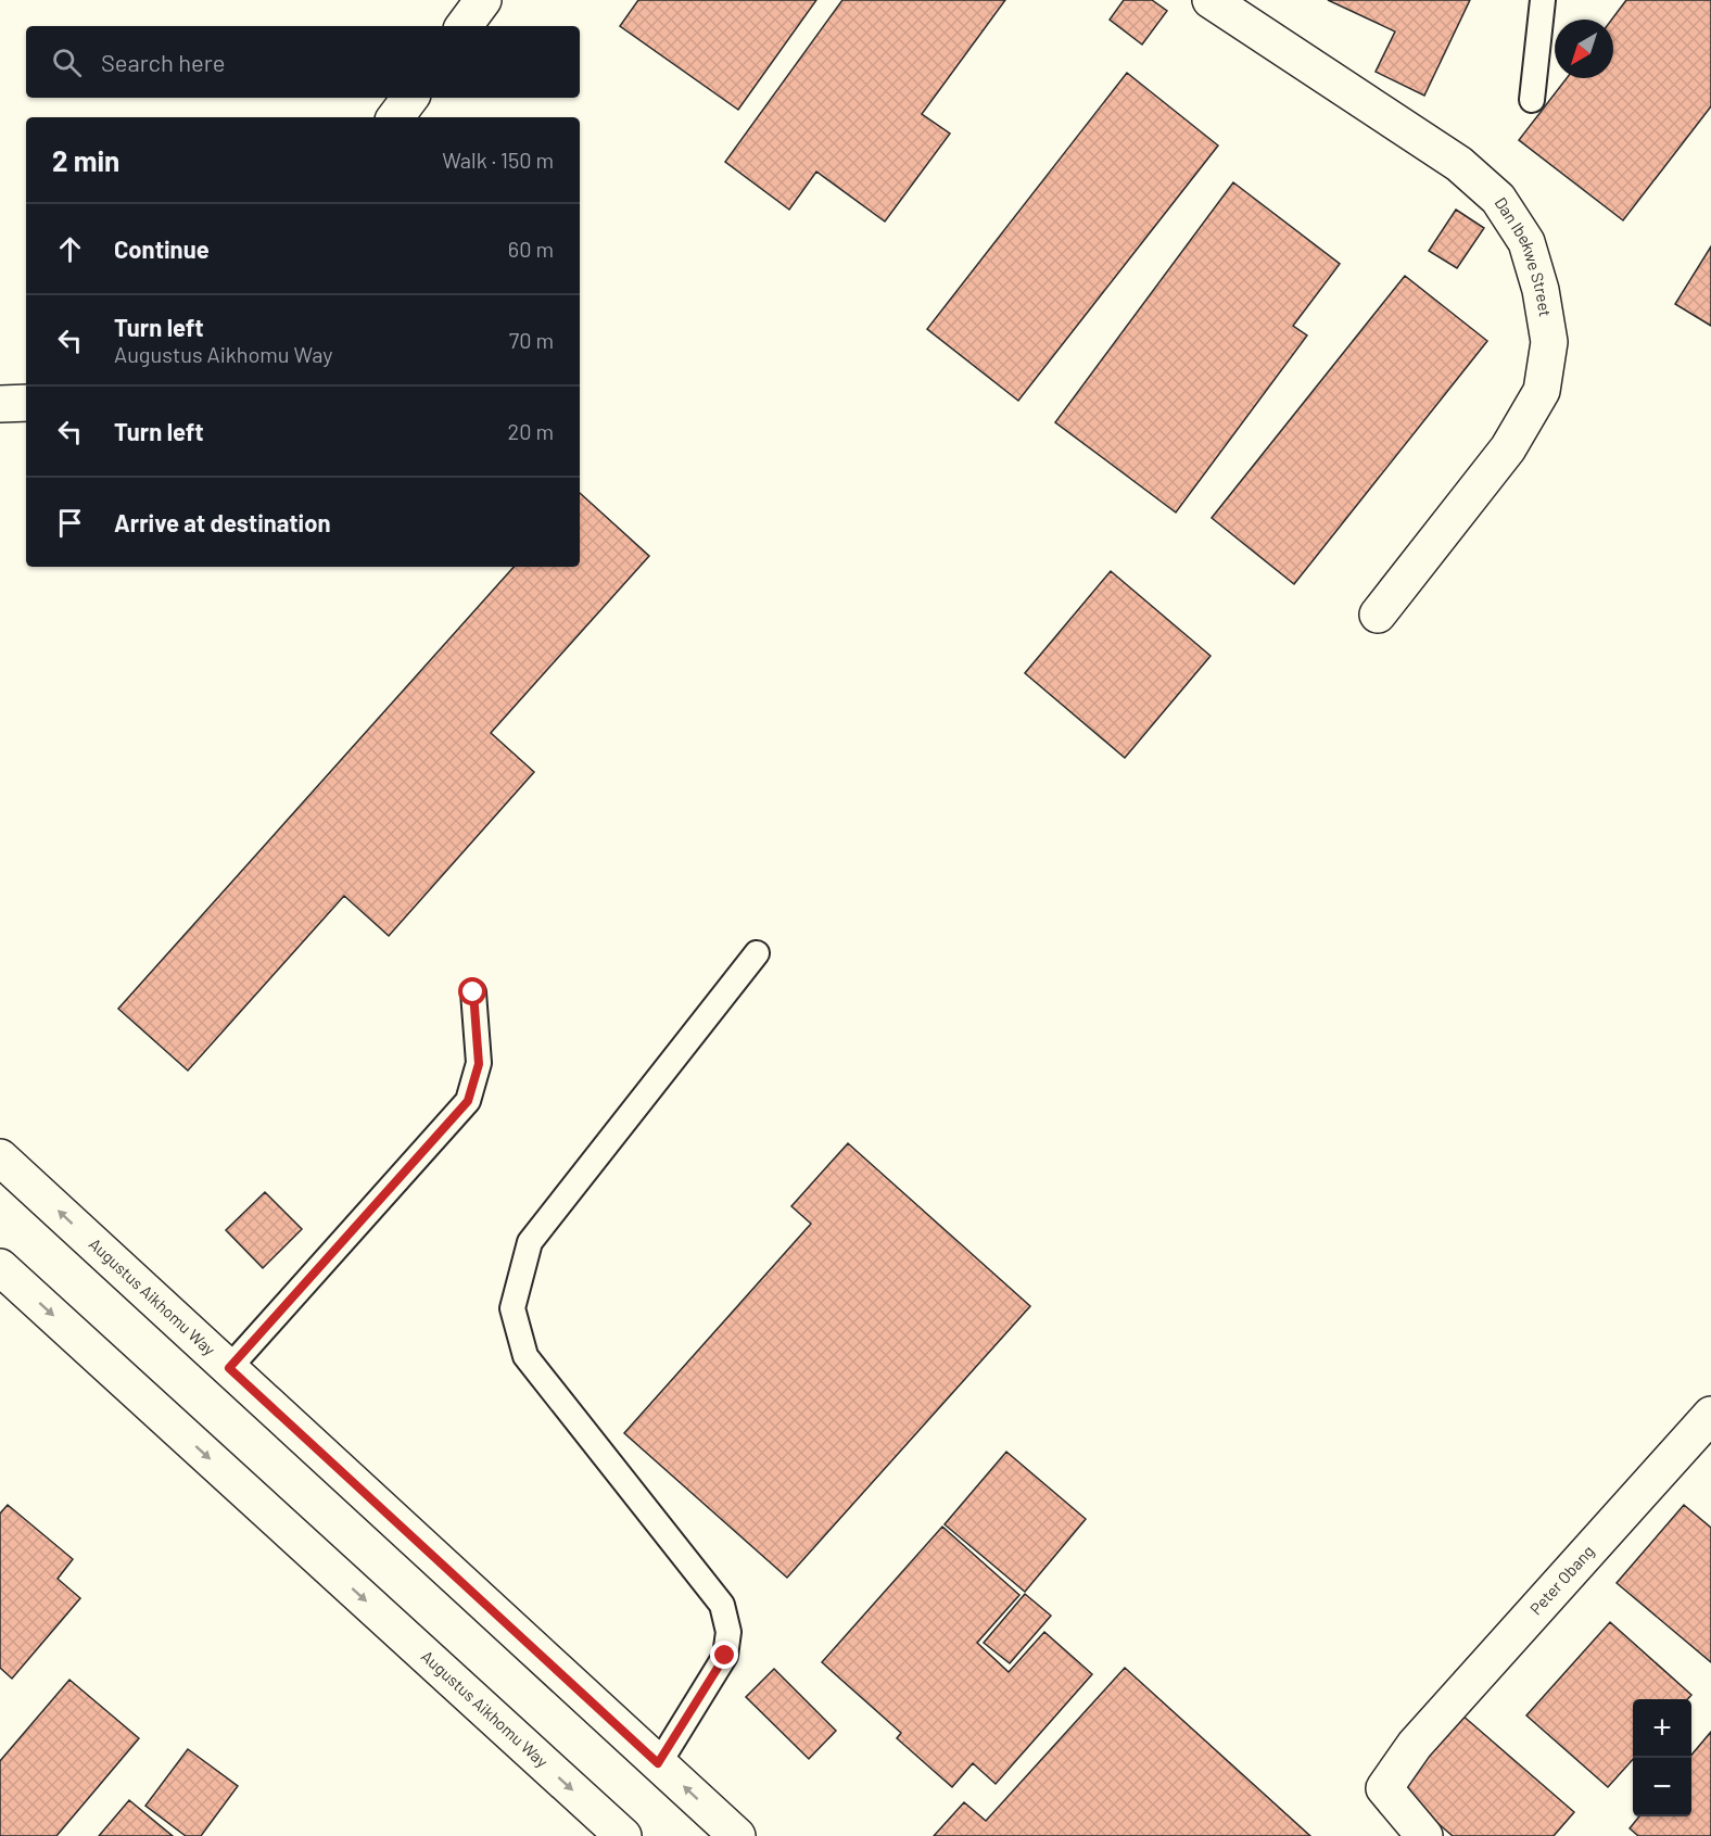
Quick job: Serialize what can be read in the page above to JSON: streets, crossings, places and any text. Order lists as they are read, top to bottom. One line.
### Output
{"streets":{"street":["Dan Ibekwe Street","Augustus Aikhomu Way","Peter Obang"]},"north":"bottom left","page":{"search":"Search here","heading":["2 min","Walk · 150 m"],"list":[["Continue","60 m"],["Turn left","Augustus Aikhomu Way","70 m"],["Turn left","20 m"],"Arrive at destination"],"map_buttons":["+","−"]}}
